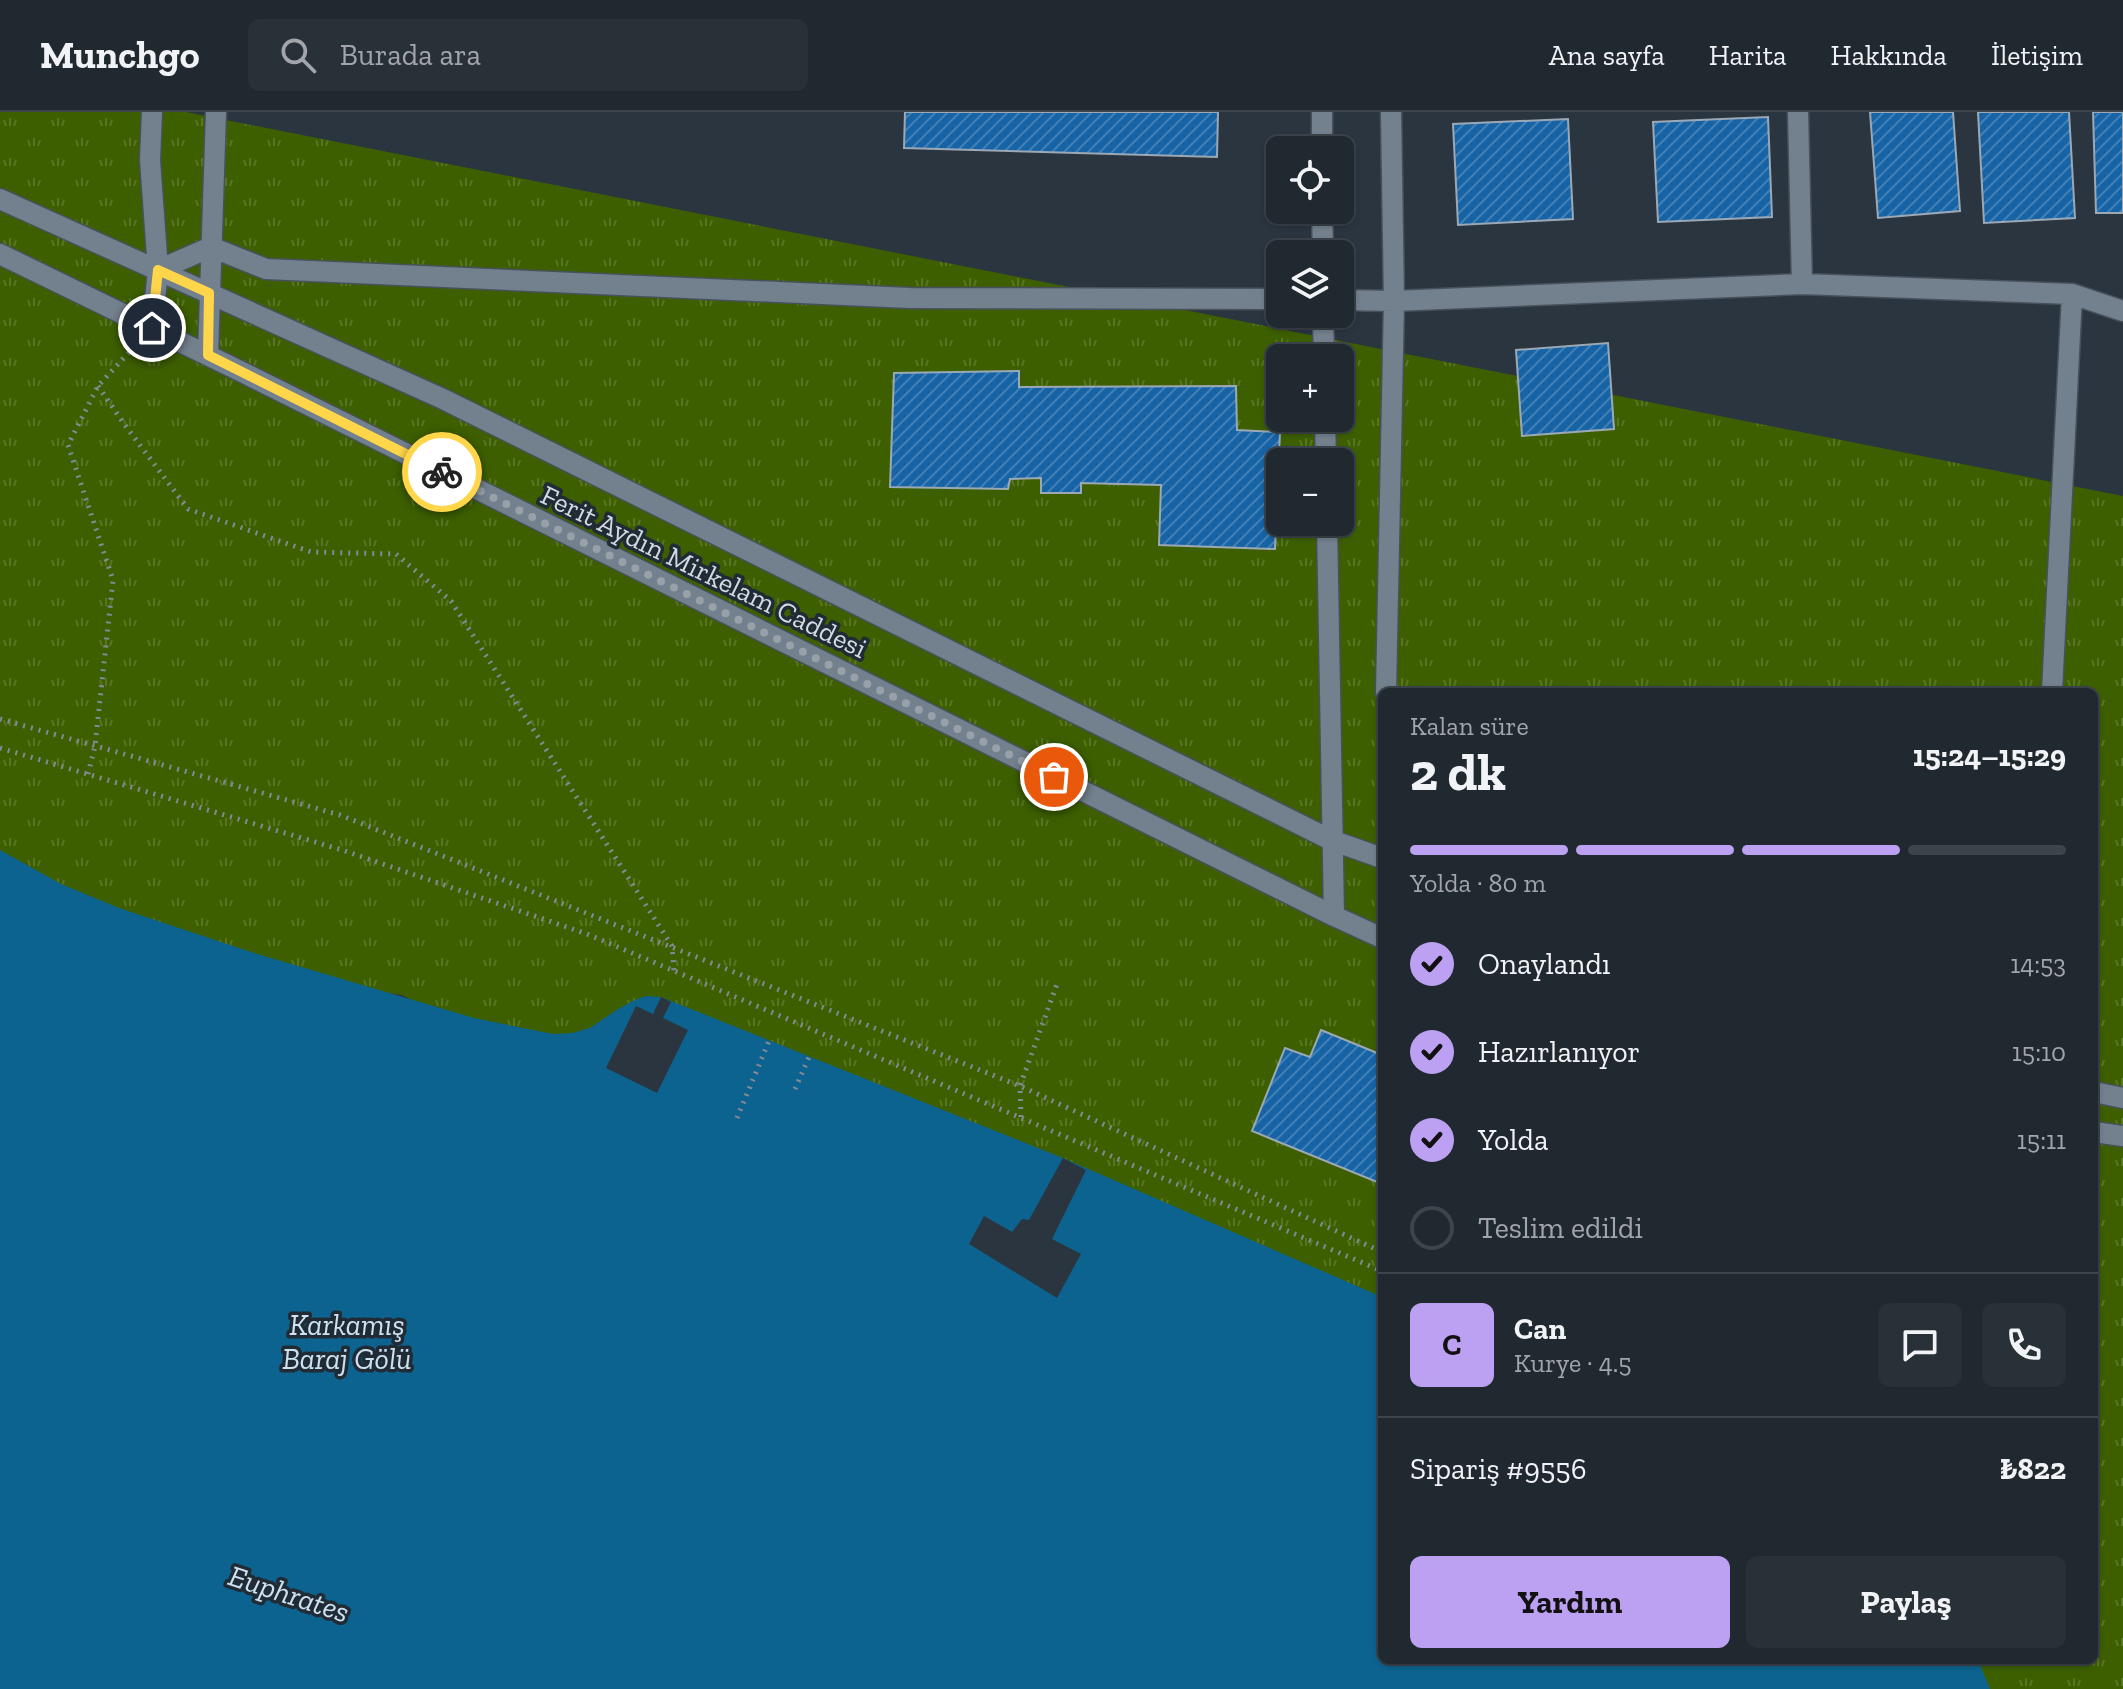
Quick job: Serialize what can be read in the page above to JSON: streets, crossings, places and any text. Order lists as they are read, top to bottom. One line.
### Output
{"streets":{"street":["Ferit Aydın Mirkelam Caddesi"]},"water":["Karkamış Baraj Gölü","Euphrates"],"page":{"header":"Munchgo","search":"Burada ara","nav":["Ana sayfa","Harita","Hakkında","İletişim"],"map_buttons":["+","−"],"heading":["2 dk","Kalan süre","15:24–15:29"],"panel":["Can","Kurye · 4.5","Sipariş #9556","₺822"],"bar":"Yolda · 80 m","list":[["Onaylandı","14:53"],["Hazırlanıyor","15:10"],["Yolda","15:11"],"Teslim edildi"],"round":"C","buttons":["Yardım","Paylaş"]}}
